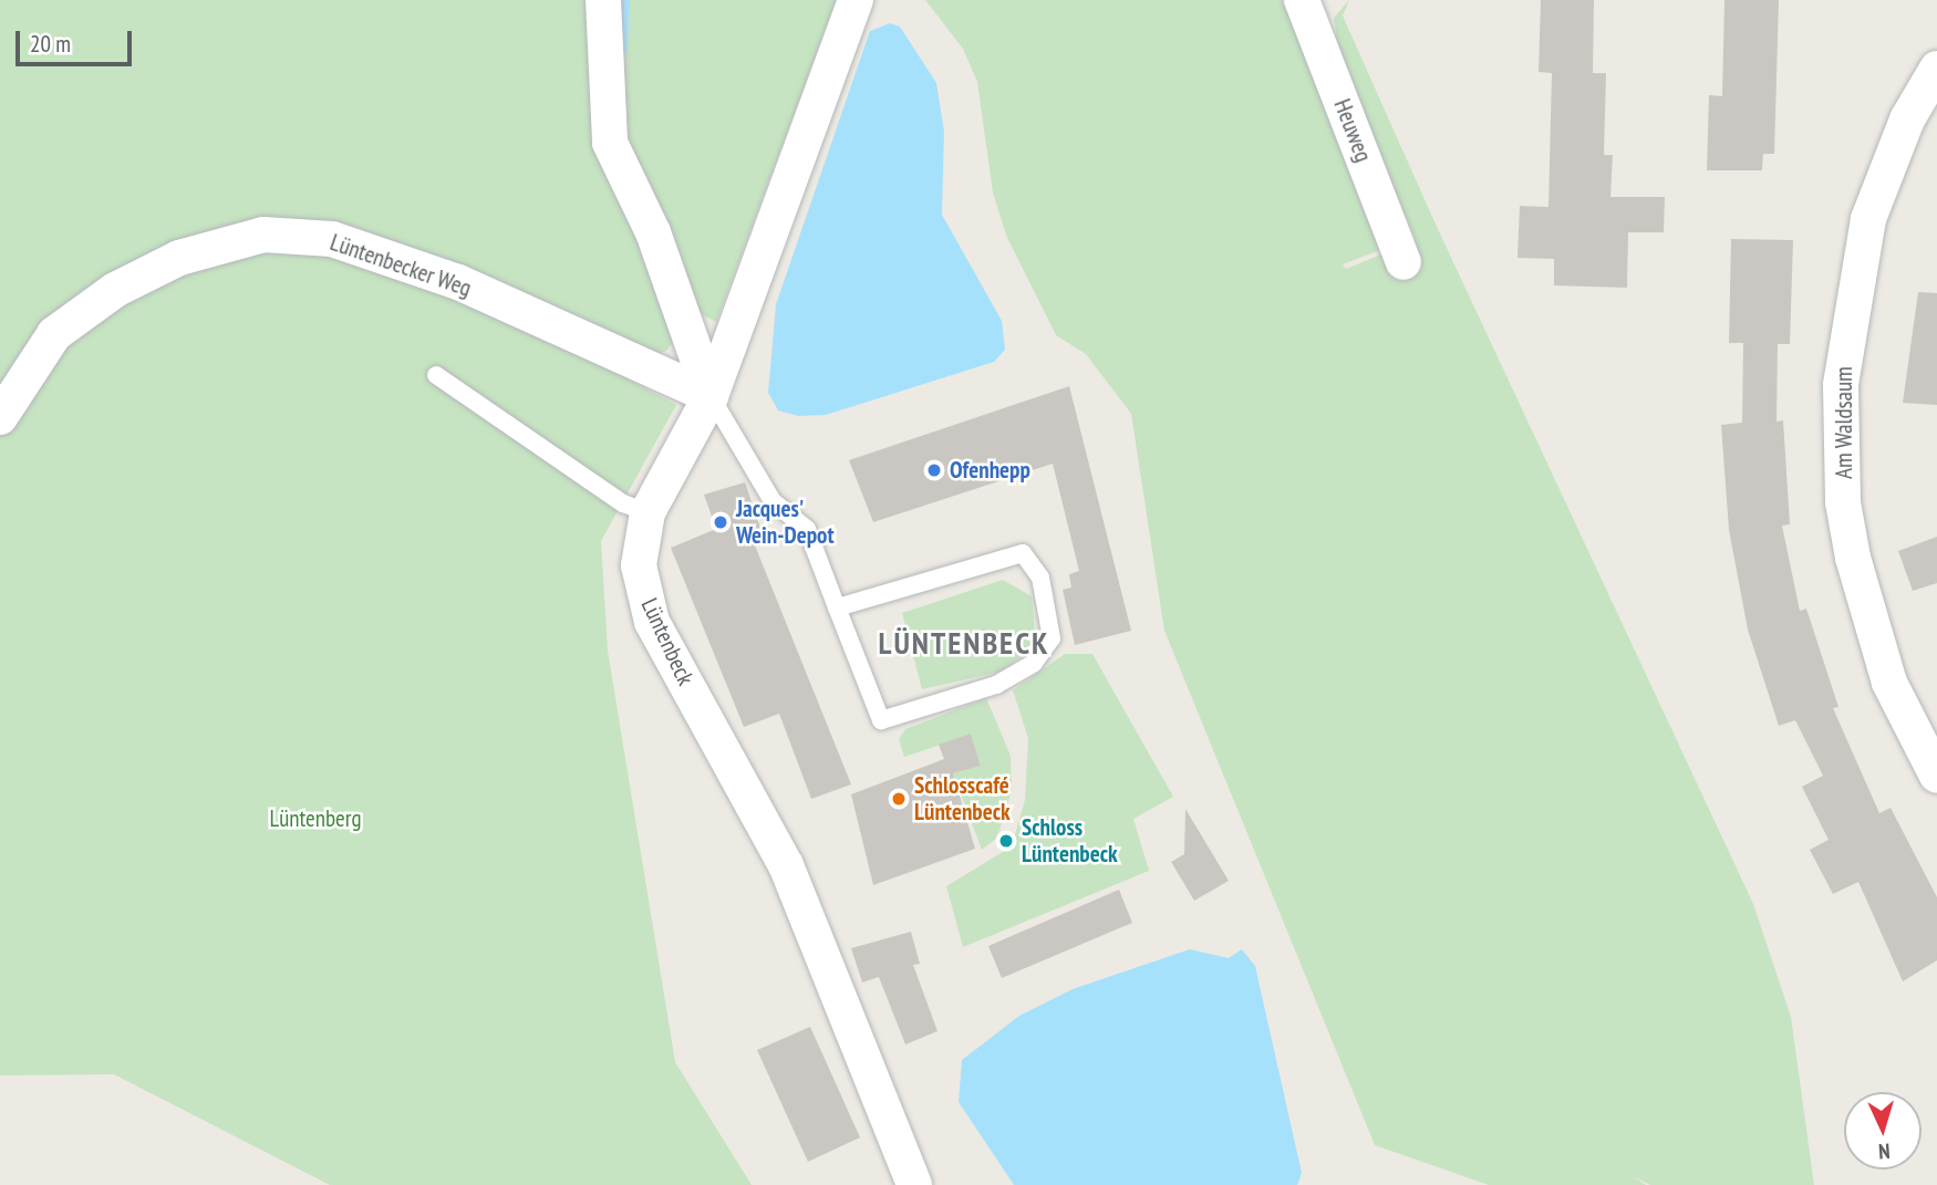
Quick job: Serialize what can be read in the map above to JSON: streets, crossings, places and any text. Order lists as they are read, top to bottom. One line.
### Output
{"streets":{"street":["Heuweg","Lüntenbecker Weg","Am Waldsaum","Lüntenbeck"]},"crossings":[["Lüntenbecker Weg","Lüntenbeck"]],"districts":["LÜNTENBECK"],"parks":["Lüntenberg"],"places":["Ofenhepp","Jacques' Wein-Depot","Schlosscafé Lüntenbeck","Schloss Lüntenbeck"],"scale_bar":"20 m","north":"bottom"}
